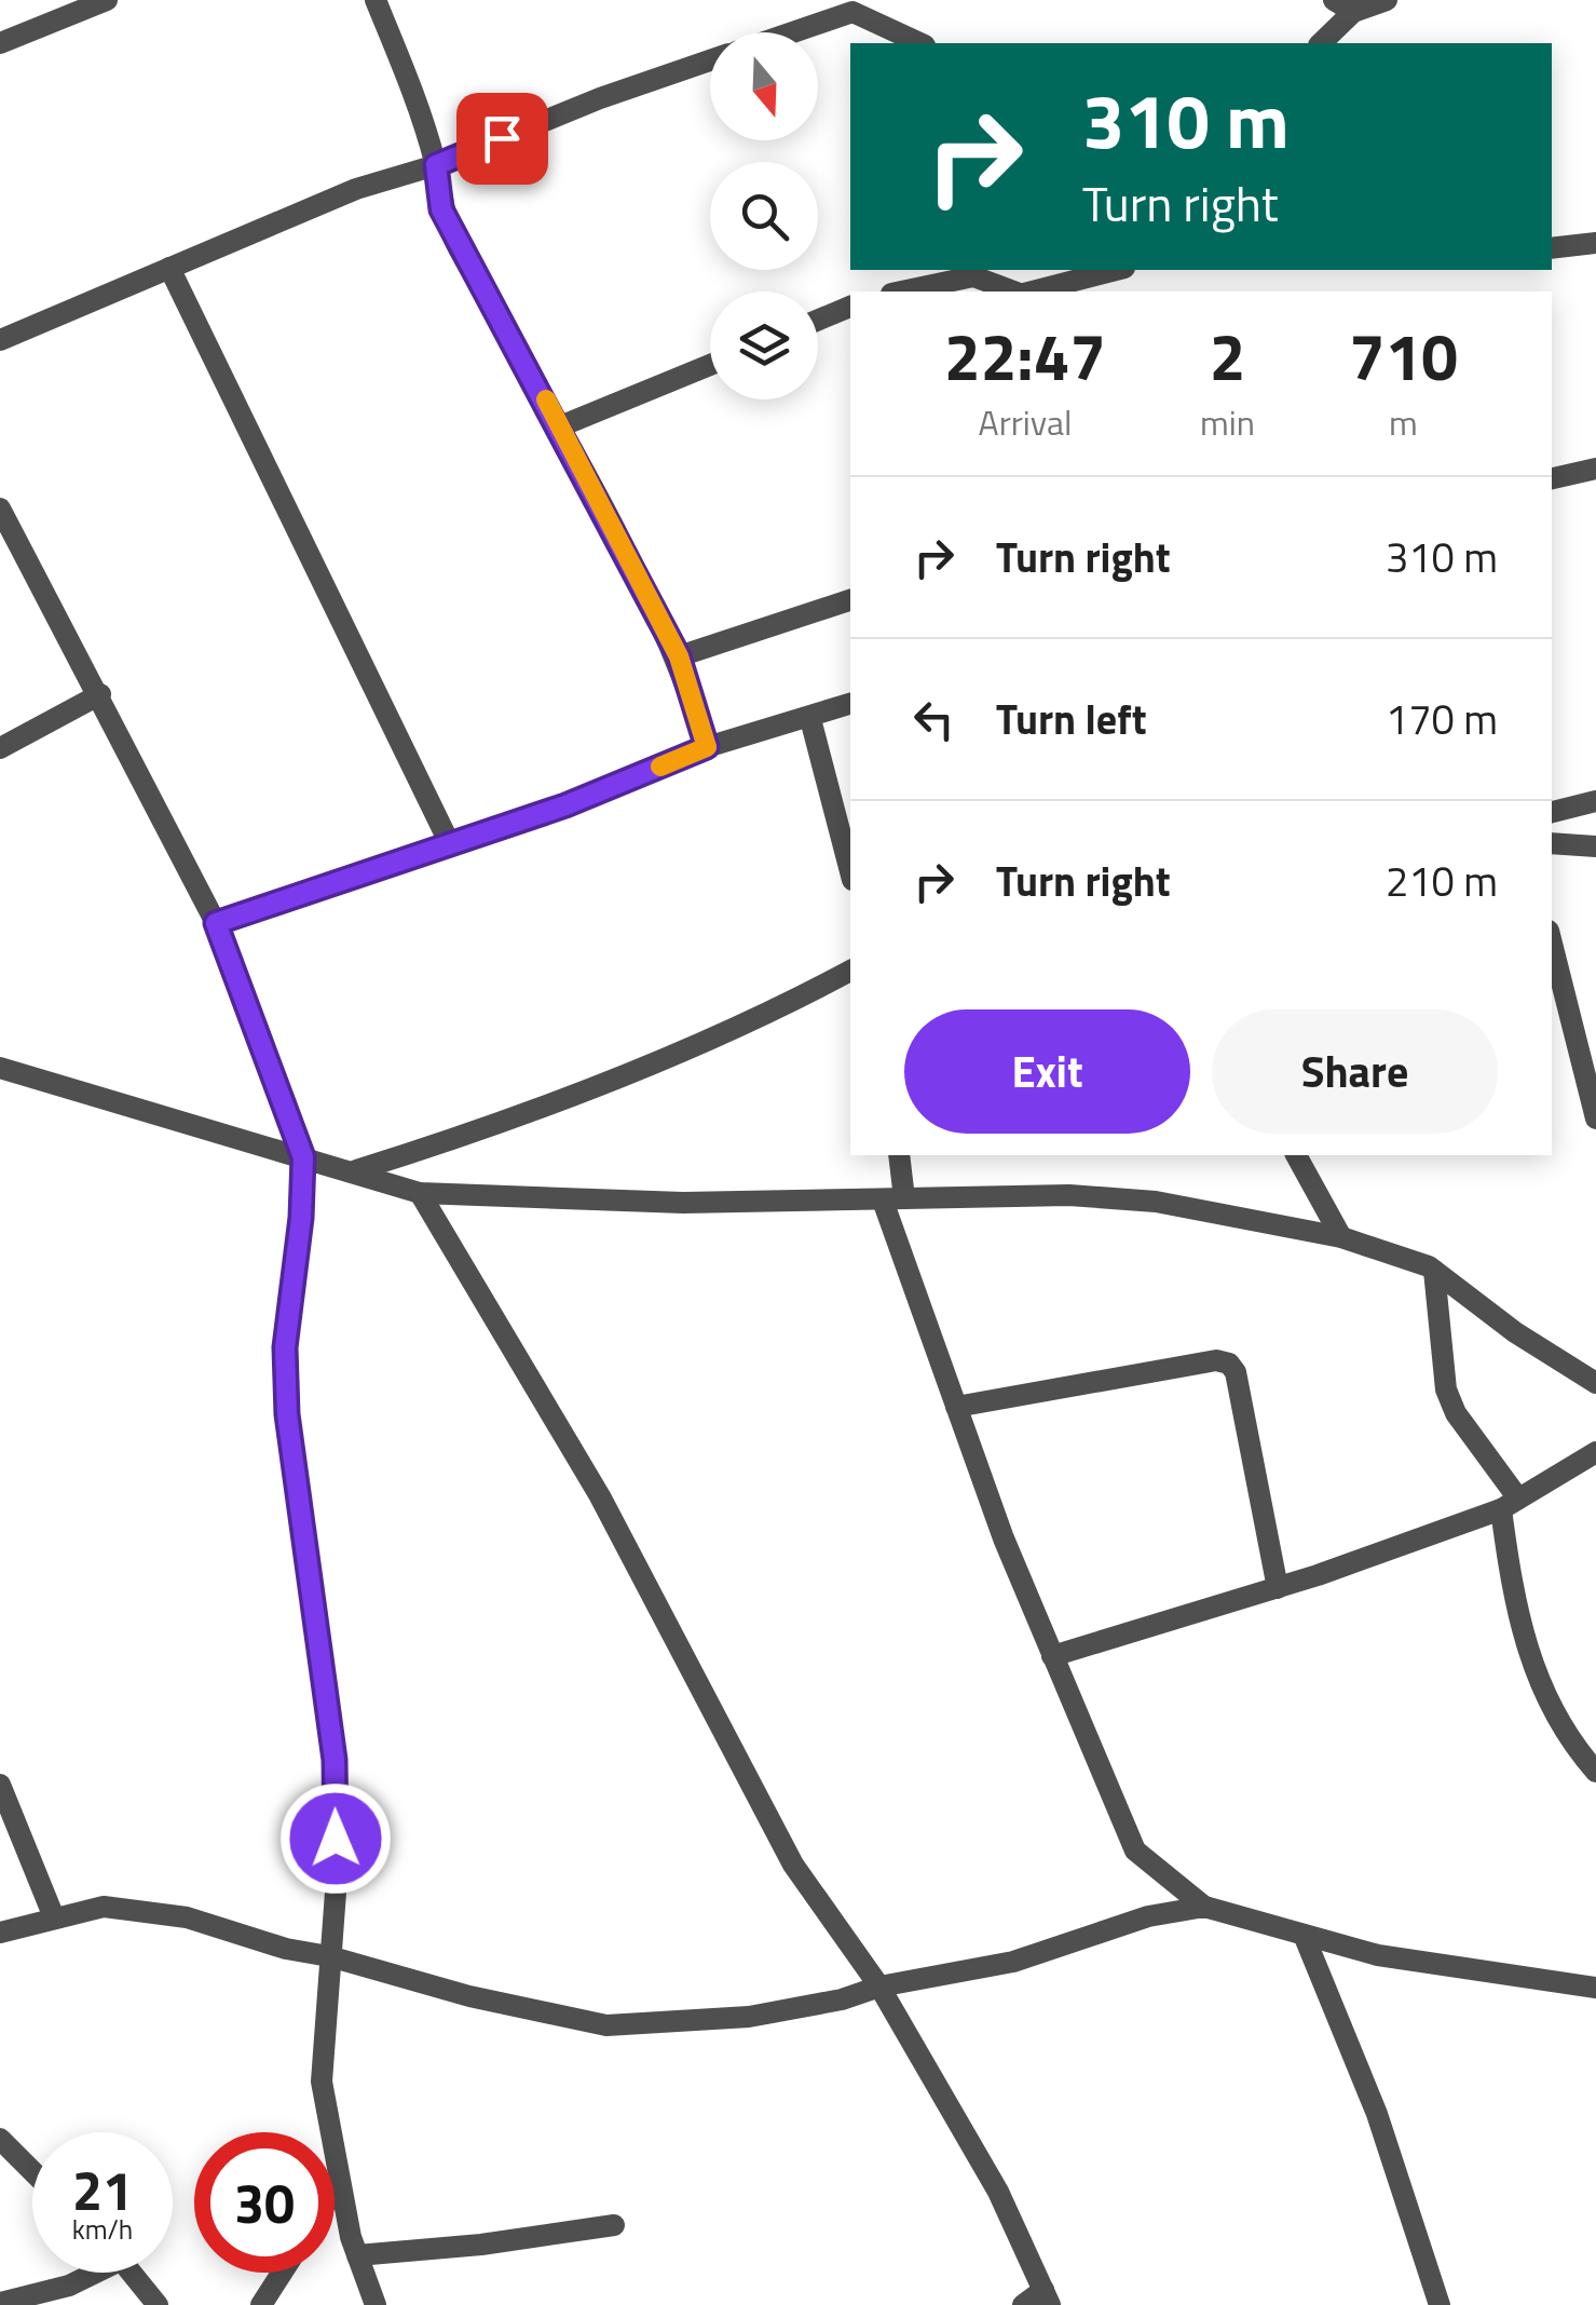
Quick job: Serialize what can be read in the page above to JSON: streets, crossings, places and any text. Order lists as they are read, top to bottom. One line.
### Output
{"north":"bottom","page":{"turn":["310 m","Turn right"],"eta":["22:47","Arrival","2","min","710","m"],"list":[{"name":"Turn right","value":"310 m"},{"name":"Turn left","value":"170 m"},{"name":"Turn right","value":"210 m"}],"buttons":["Exit","Share"],"speed":"21 km/h","limit":"30"}}
